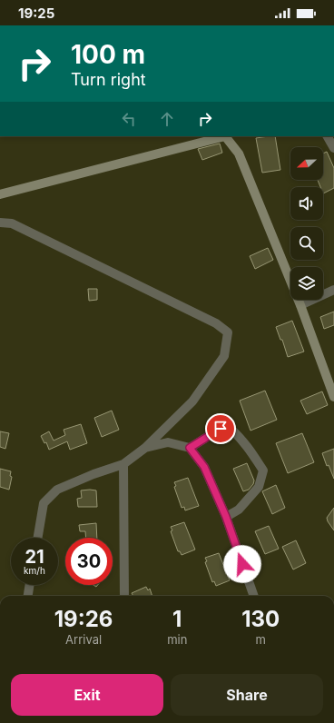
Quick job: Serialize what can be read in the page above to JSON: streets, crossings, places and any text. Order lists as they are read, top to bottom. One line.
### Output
{"north":"left","page":{"status":"19:25","turn":["100 m","Turn right"],"speed":"21 km/h","limit":"30","eta":["19:26","Arrival","1","min","130","m"],"buttons":["Exit","Share"]}}
